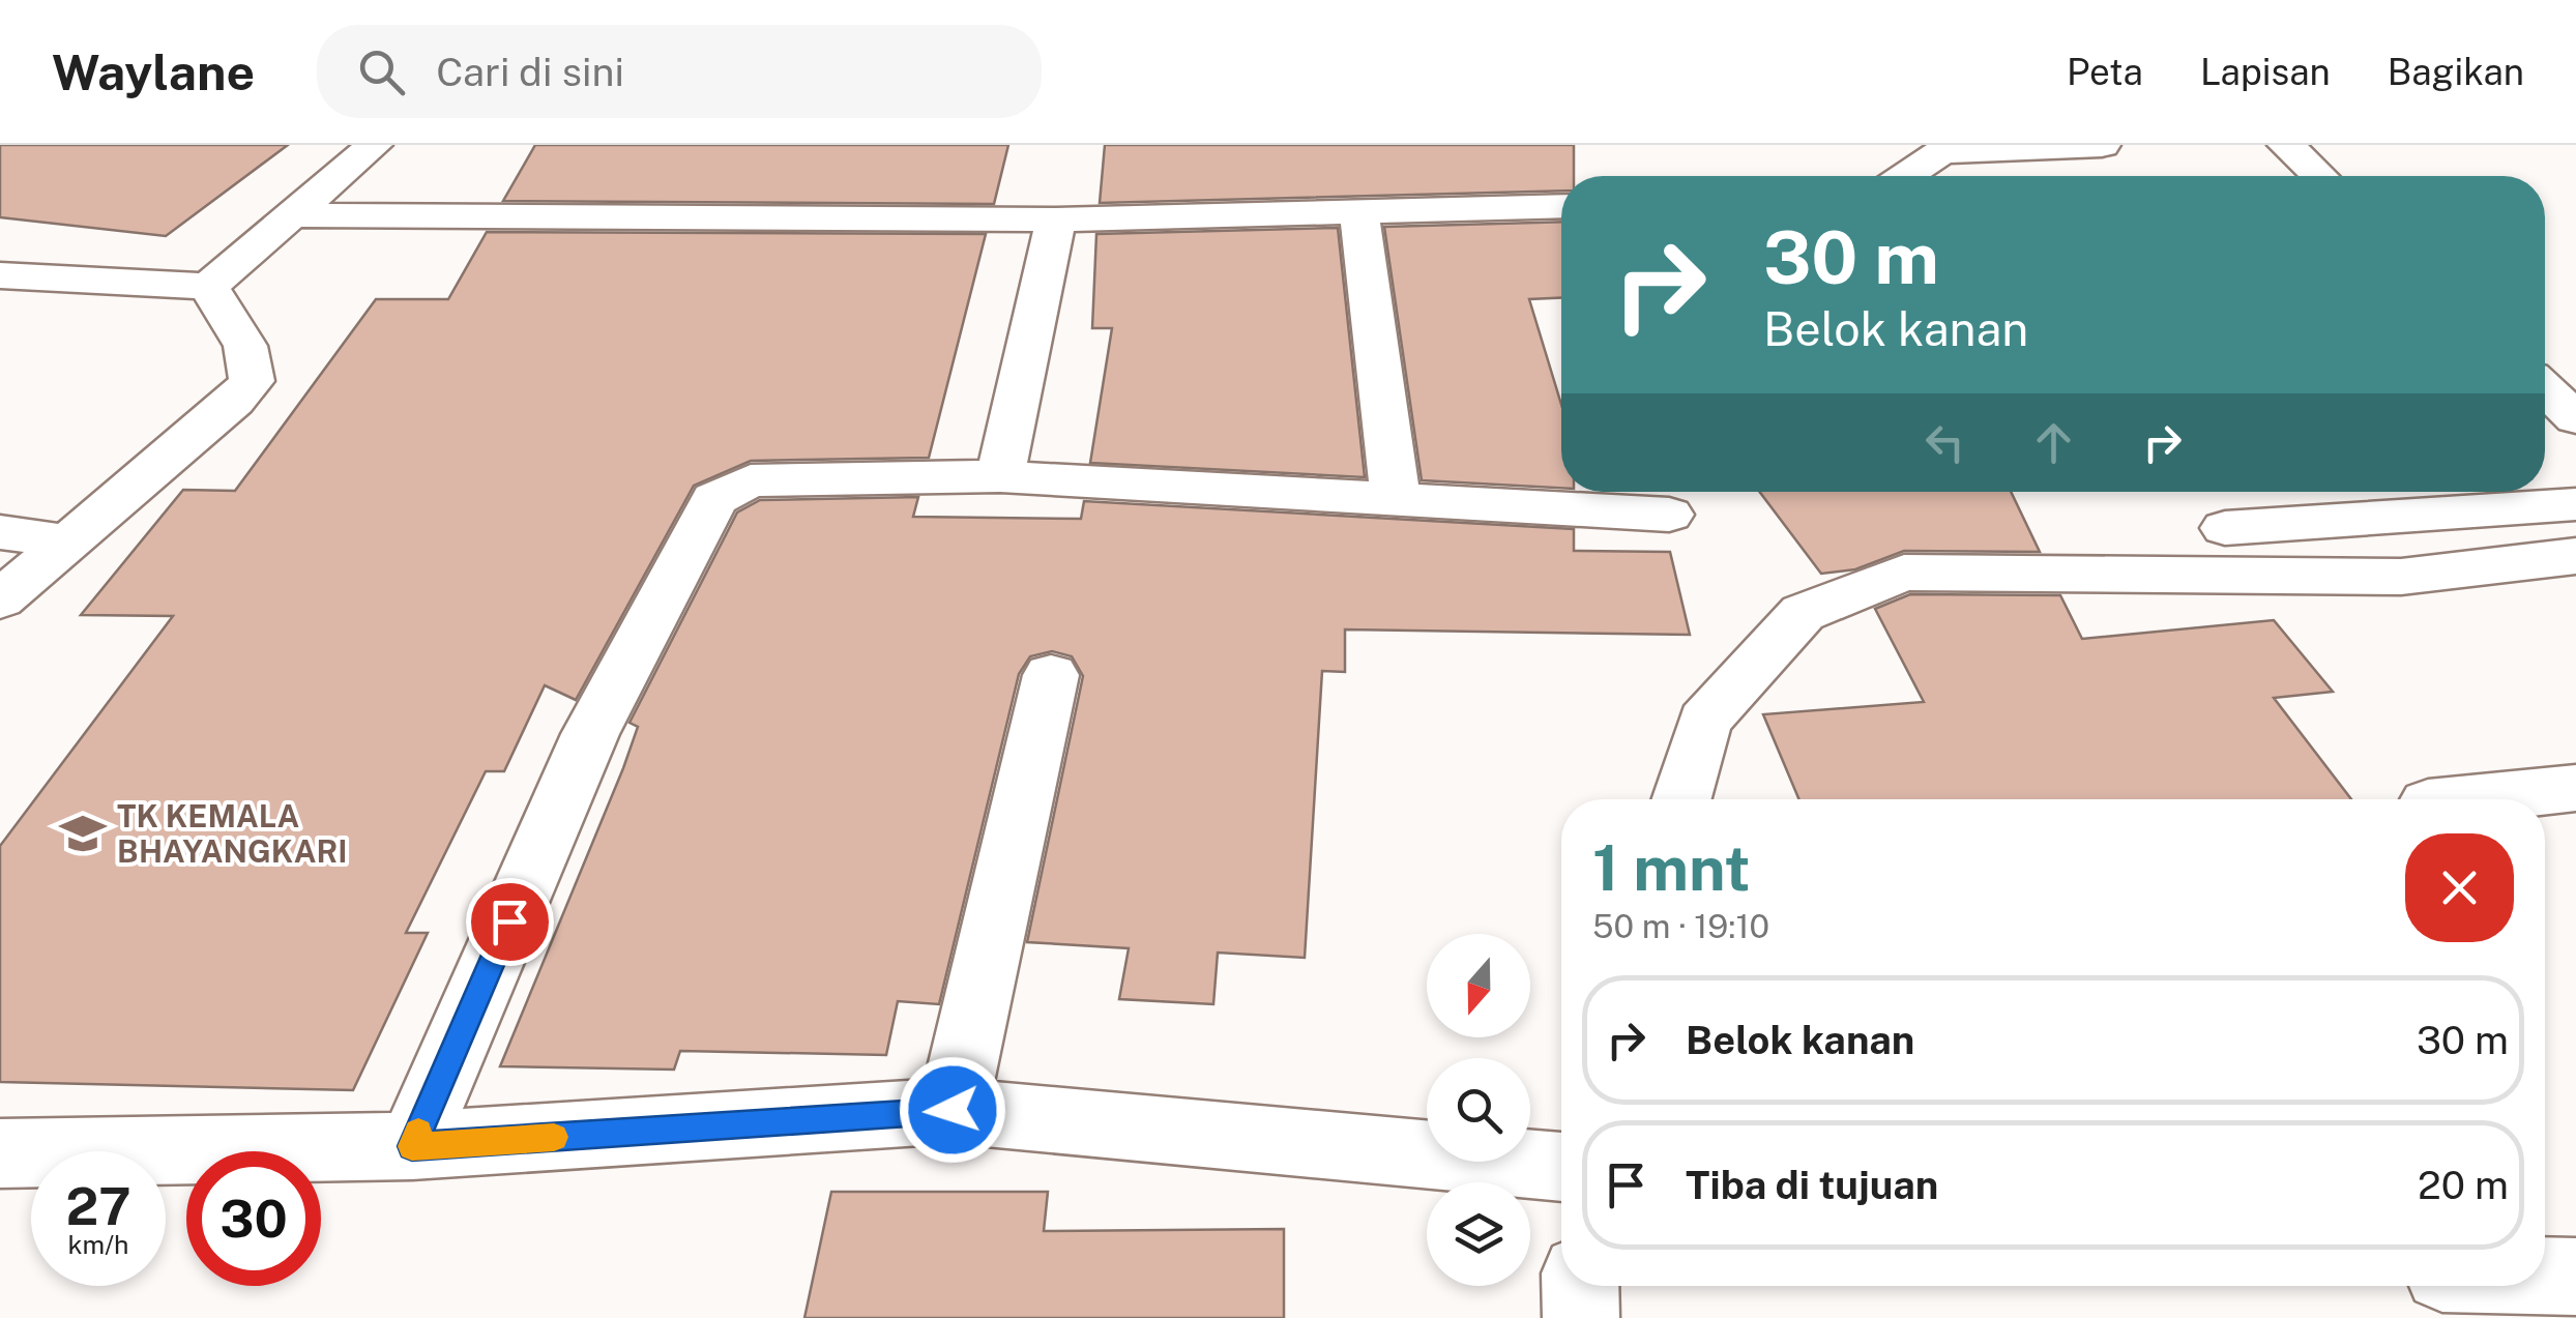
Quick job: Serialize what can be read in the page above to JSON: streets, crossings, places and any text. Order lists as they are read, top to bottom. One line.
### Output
{"places":{"school or university":["TK KEMALA BHAYANGKARI"]},"north":"bottom","page":{"header":"Waylane","search":"Cari di sini","nav":["Peta","Lapisan","Bagikan"],"turn":["30 m","Belok kanan"],"heading":["1 mnt","50 m · 19:10"],"list":[{"name":"Belok kanan","value":"30 m"},{"name":"Tiba di tujuan","value":"20 m"}],"speed":"27 km/h","limit":"30"}}
